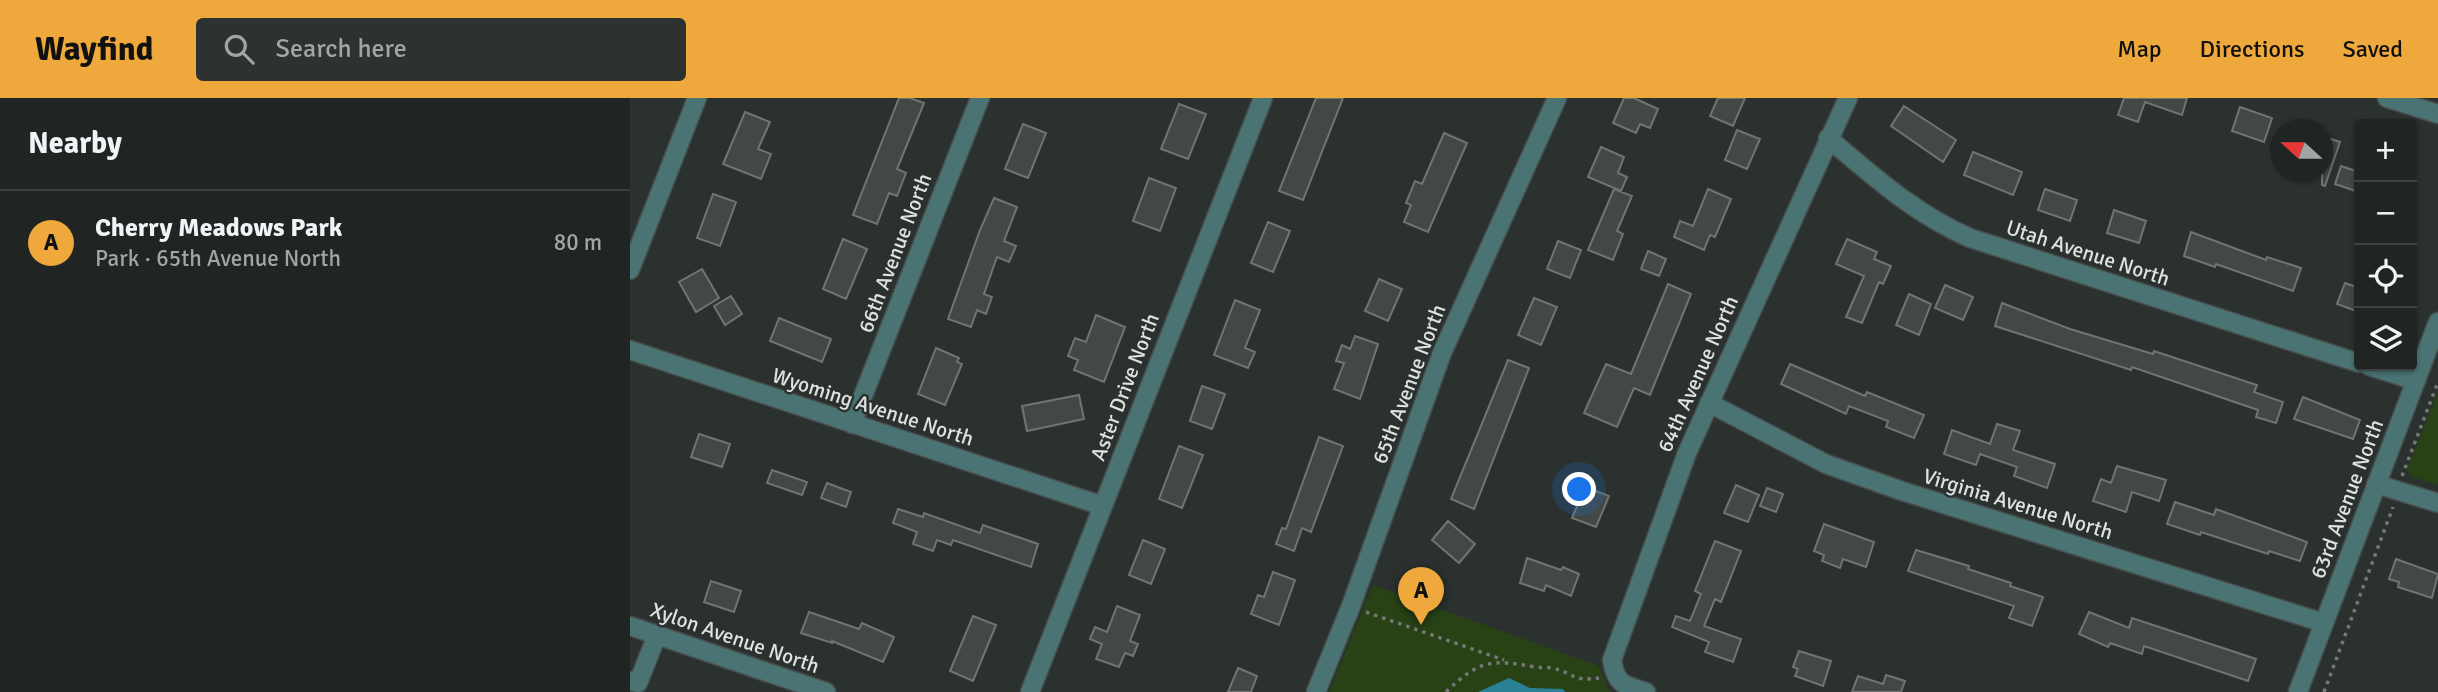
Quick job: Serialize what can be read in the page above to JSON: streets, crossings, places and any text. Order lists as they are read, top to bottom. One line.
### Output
{"streets":{"street":["66th Avenue North","Utah Avenue North","64th Avenue North","65th Avenue North","Aster Drive North","Wyoming Avenue North","63rd Avenue North","Virginia Avenue North","Xylon Avenue North"]},"crossings":[["66th Avenue North","Wyoming Avenue North"],["Utah Avenue North","64th Avenue North"],["64th Avenue North","Virginia Avenue North"],["Aster Drive North","Wyoming Avenue North"],["63rd Avenue North","Virginia Avenue North"]],"north":"left","page":{"header":"Wayfind","search":"Search here","nav":["Map","Directions","Saved"],"heading":"Nearby","map_buttons":["+","−"],"list":[{"mark":"A","name":"Cherry Meadows Park","note":"Park · 65th Avenue North","value":"80 m"}],"pins":"A"}}
